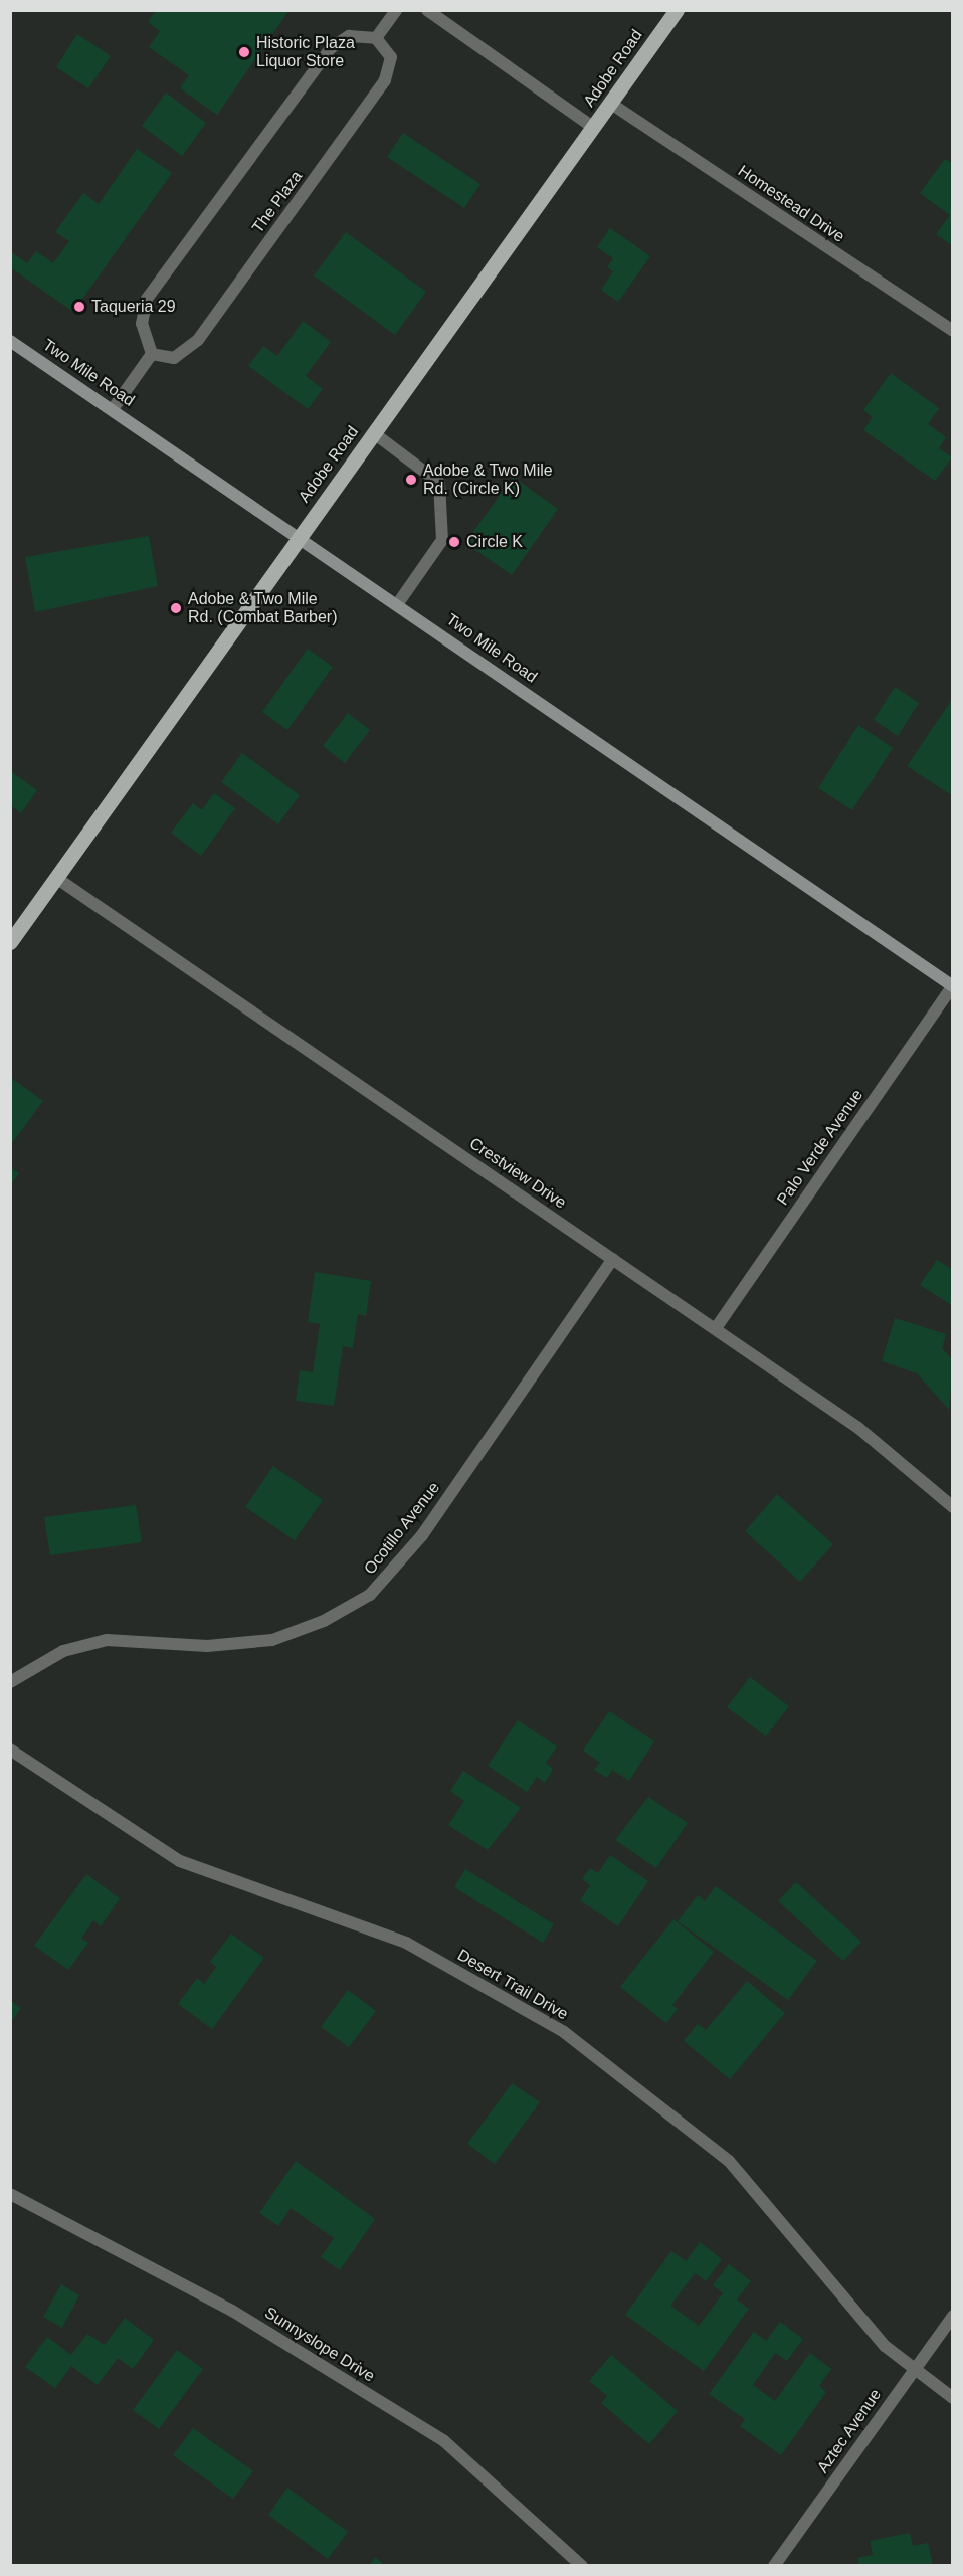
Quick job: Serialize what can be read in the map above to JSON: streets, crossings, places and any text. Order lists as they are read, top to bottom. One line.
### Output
{"streets":{"main road":["Adobe Road"],"street":["The Plaza","Homestead Drive","Two Mile Road","Palo Verde Avenue","Crestview Drive","Ocotillo Avenue","Desert Trail Drive","Sunnyslope Drive","Aztec Avenue"]},"crossings":[["Adobe Road","Homestead Drive"],["Adobe Road","Two Mile Road"],["Adobe Road","Crestview Drive"],["Two Mile Road","Palo Verde Avenue"],["Palo Verde Avenue","Crestview Drive"],["Crestview Drive","Ocotillo Avenue"],["Desert Trail Drive","Aztec Avenue"]],"places":["Historic Plaza Liquor Store","Taqueria 29","Adobe & Two Mile Rd. (Circle K)","Circle K","Adobe & Two Mile Rd. (Combat Barber)"]}
